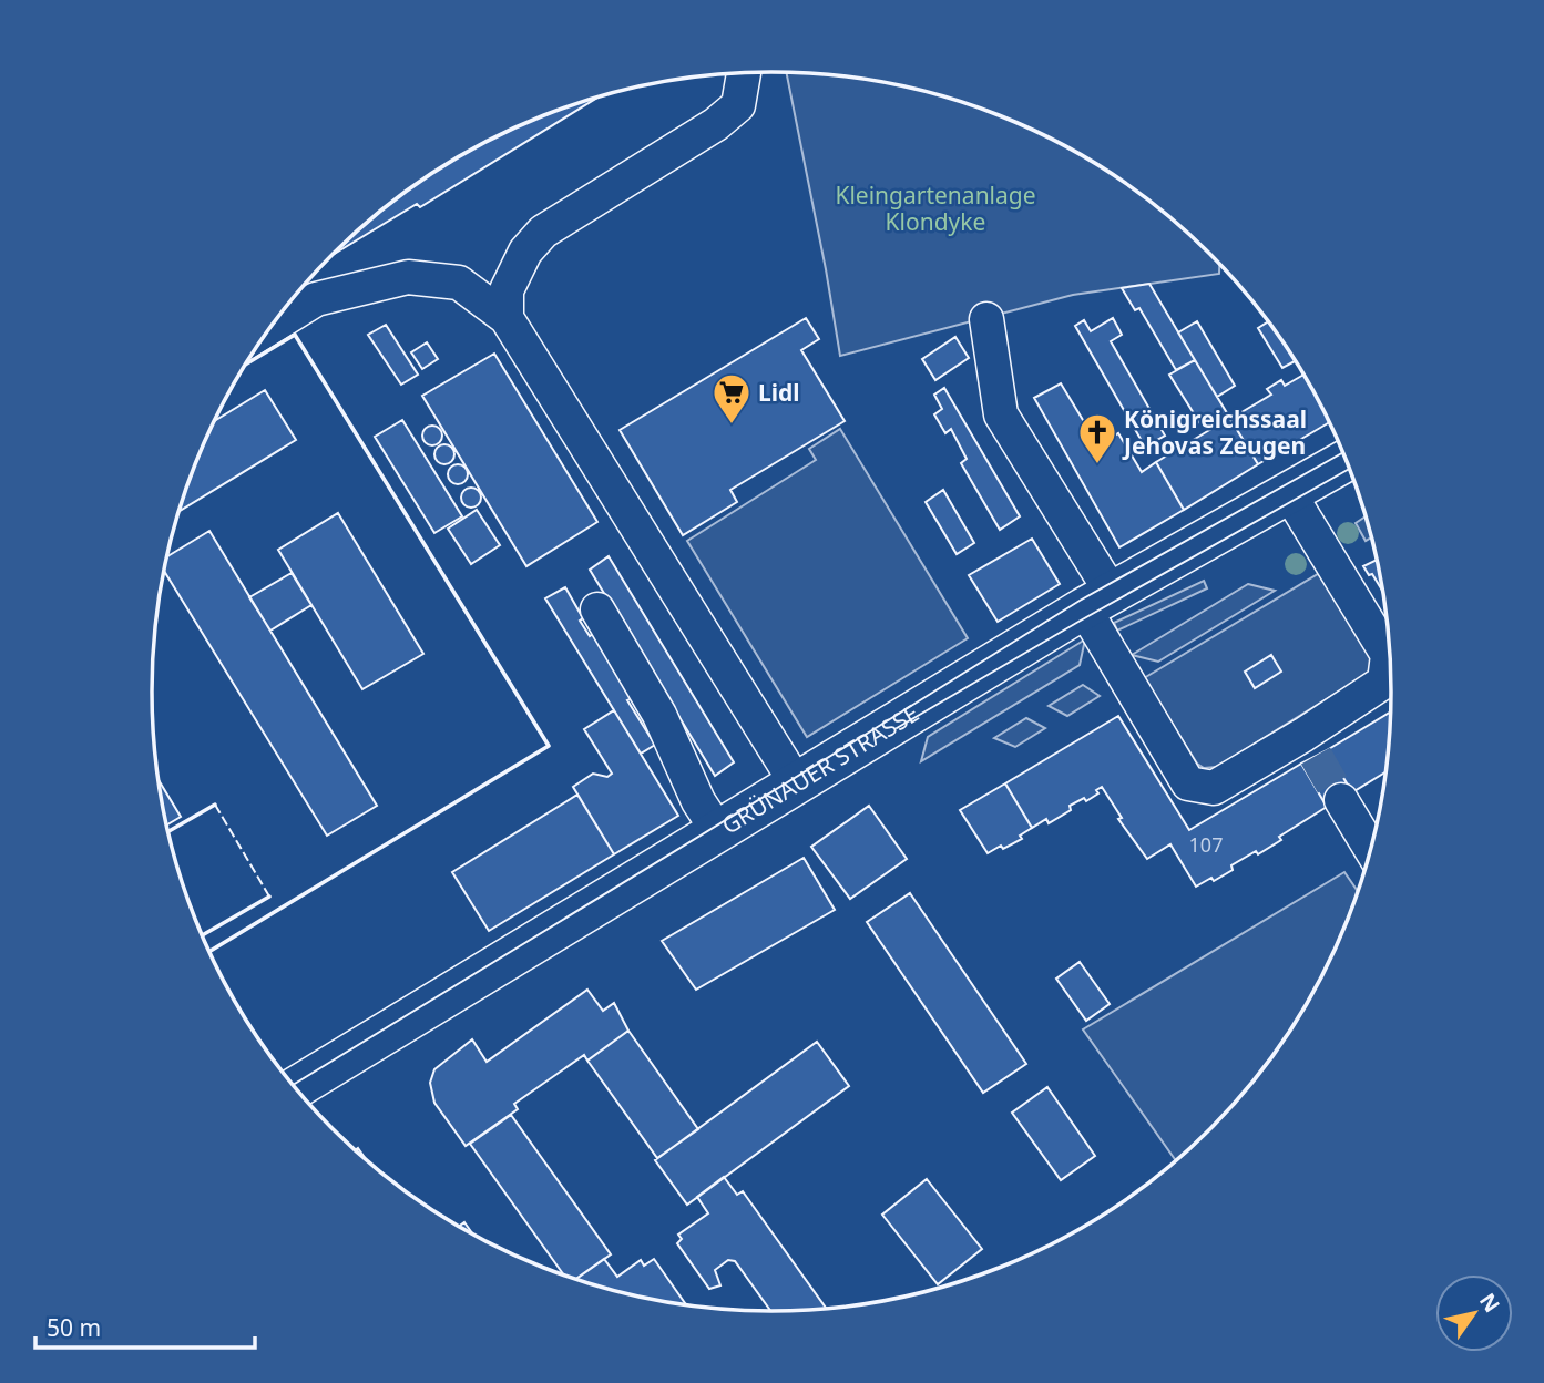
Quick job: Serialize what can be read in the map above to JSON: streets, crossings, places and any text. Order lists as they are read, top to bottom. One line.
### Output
{"streets":{"main road":["GRÜNAUER STRASSE"]},"parks":["Kleingartenanlage Klondyke"],"places":{"supermarket":["Lidl"],"church":["Königreichssaal Jehovas Zeugen"]},"house_numbers":["107"],"scale_bar":"50 m","north":"top right"}
